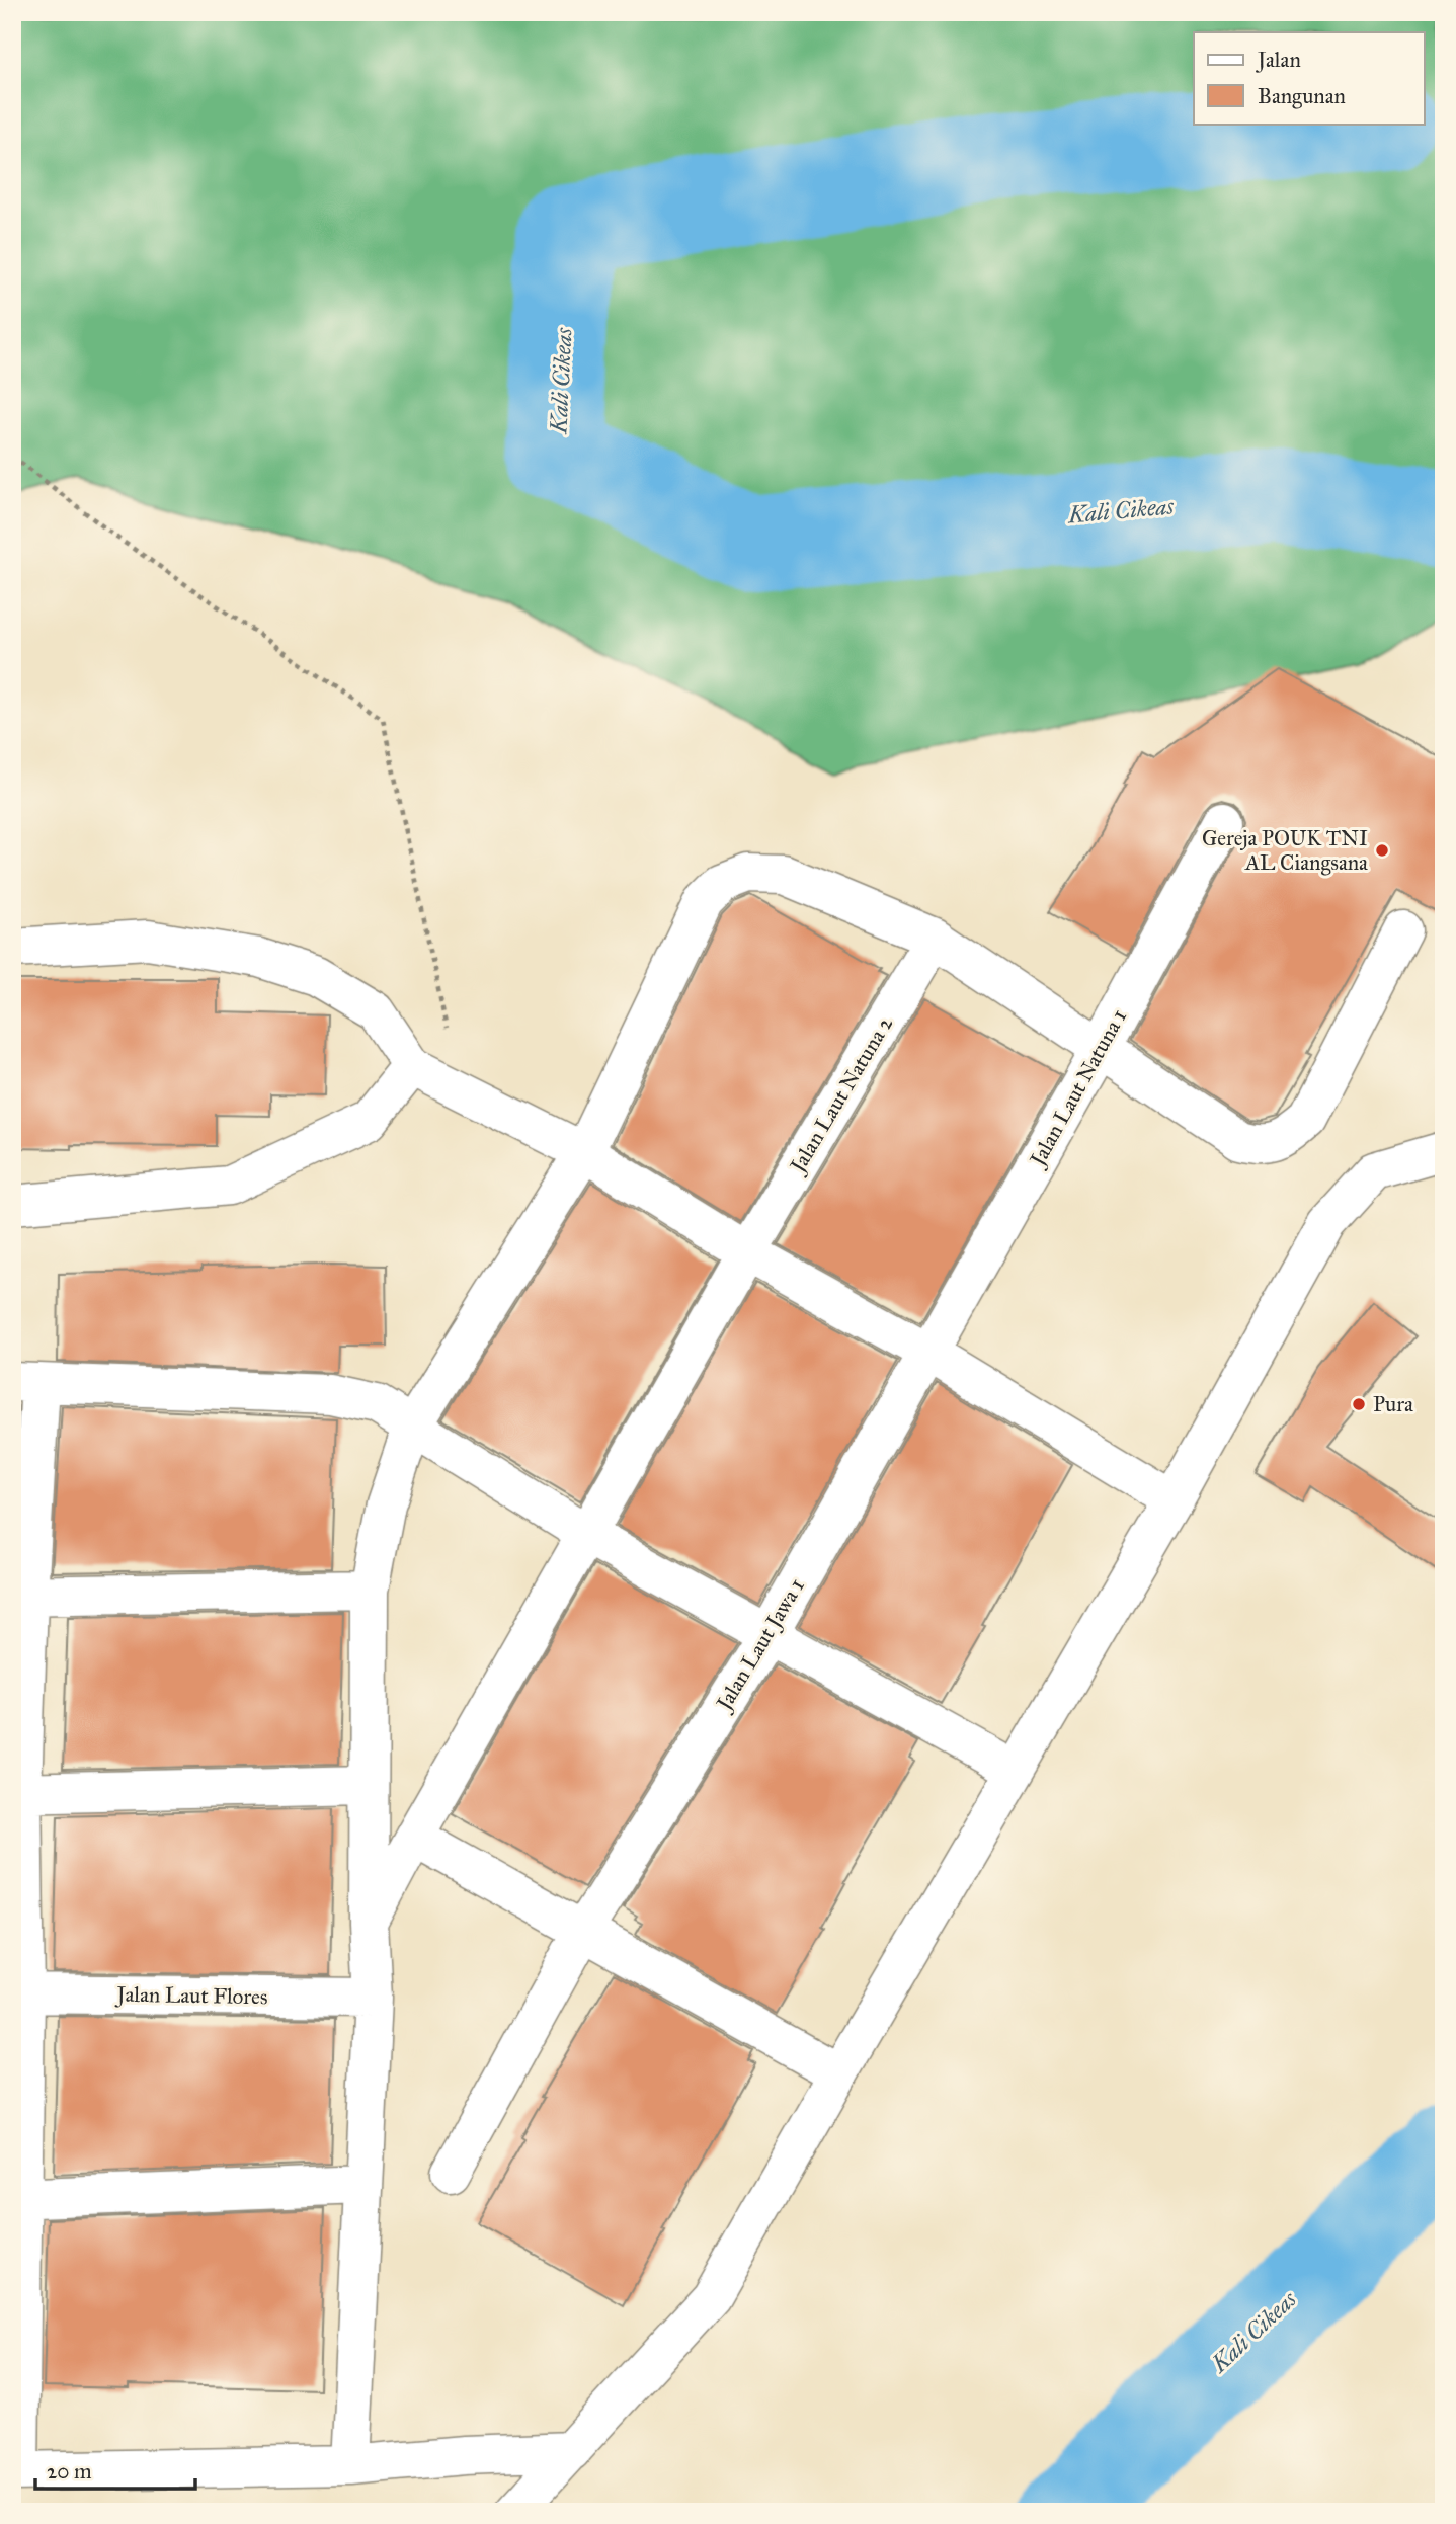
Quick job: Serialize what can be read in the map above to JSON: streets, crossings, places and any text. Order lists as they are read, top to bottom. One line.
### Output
{"streets":{"street":["Jalan Laut Natuna 1","Jalan Laut Natuna 2","Jalan Laut Jawa 1","Jalan Laut Flores"]},"crossings":[["Jalan Laut Natuna 1","Jalan Laut Jawa 1"]],"water":["Kali Cikeas"],"places":["Gereja POUK TNI AL Ciangsana","Pura"],"legend":["Jalan","Bangunan"],"scale_bar":"20 m"}
